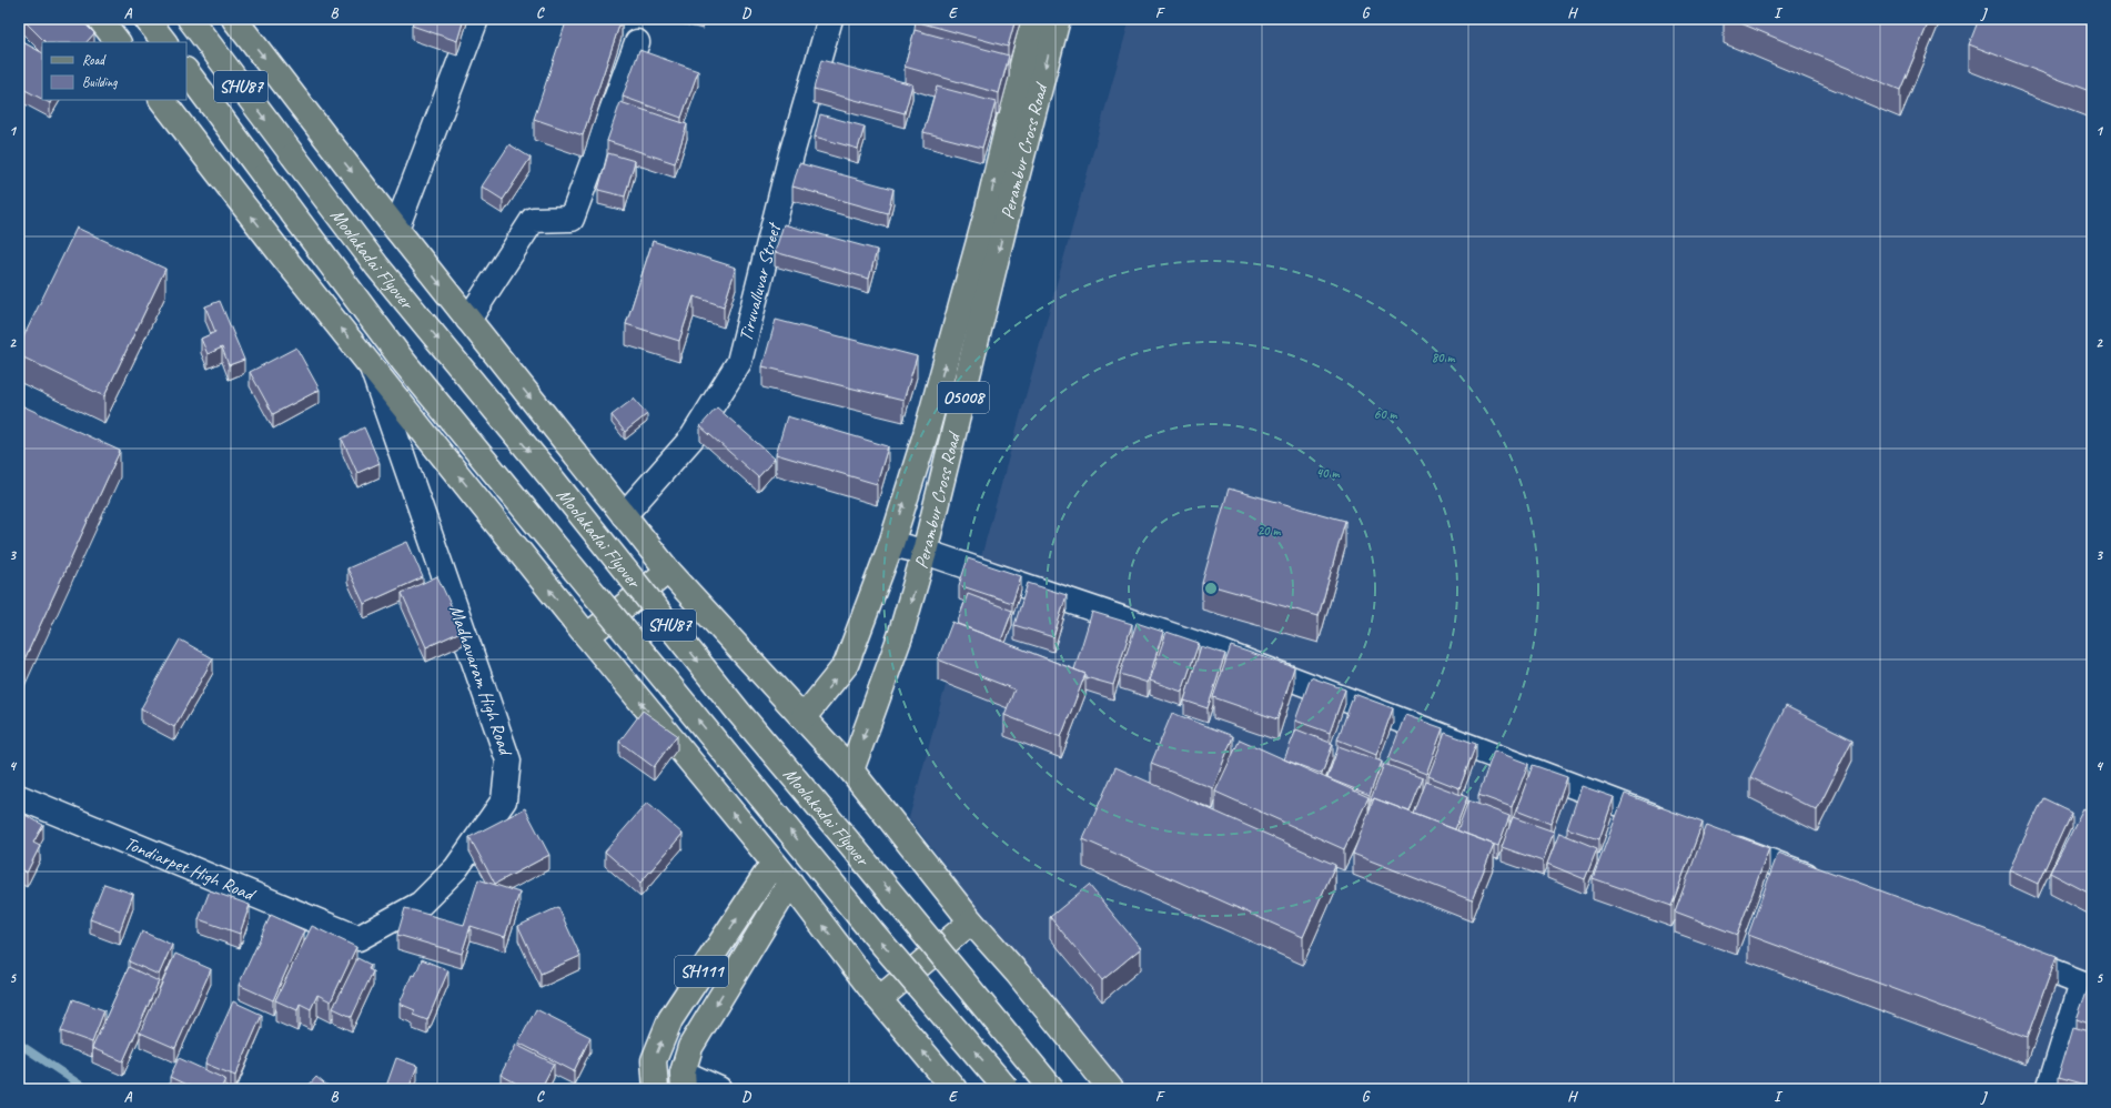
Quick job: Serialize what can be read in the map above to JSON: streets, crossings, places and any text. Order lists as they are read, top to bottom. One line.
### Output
{"streets":{"main road":["SHU87","Perambur Cross Road","Moolakadai Flyover","O5008","SH111"],"street":["Tiruvalluvar Street","Madhavaram High Road","Tondiarpet High Road"]},"crossings":[["Madhavaram High Road","Tondiarpet High Road"]],"legend":["Road","Building"],"grid":{"columns":["A","B","C","D","E","F","G","H","I","J"],"rows":["1","2","3","4","5"]},"rings":["80 m","60 m","40 m","20 m"]}
